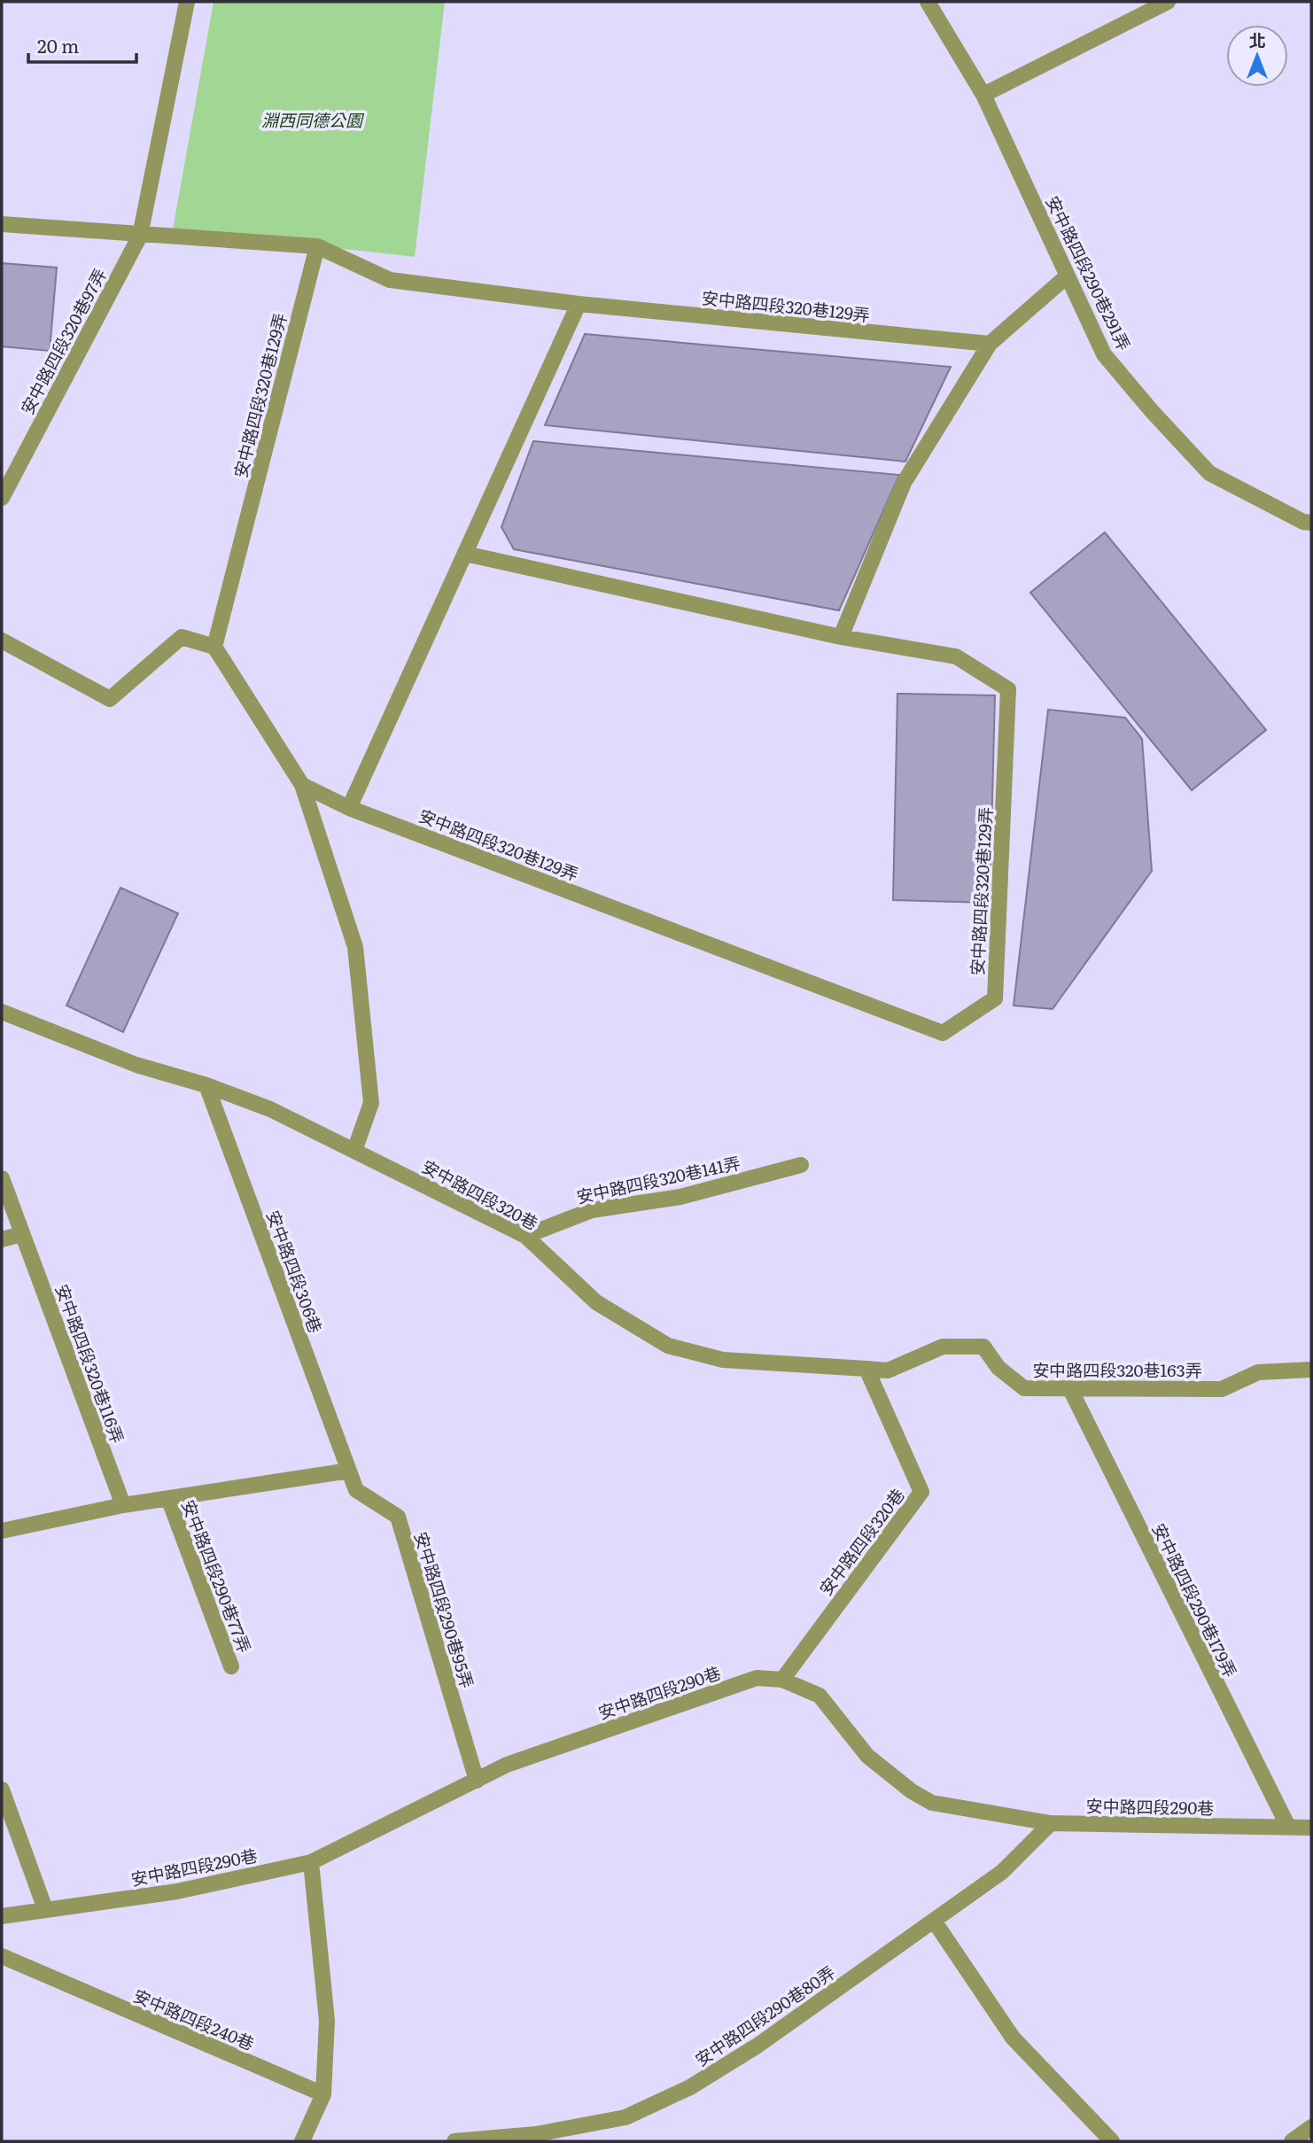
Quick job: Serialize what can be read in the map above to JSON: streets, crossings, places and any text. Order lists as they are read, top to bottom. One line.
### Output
{"streets":{"street":["安中路四段290巷291弄","安中路四段320巷129弄","安中路四段320巷97弄","安中路四段320巷141弄","安中路四段320巷","安中路四段306巷","安中路四段320巷116弄","安中路四段320巷163弄","安中路四段290巷77弄","安中路四段290巷179弄","安中路四段290巷95弄","安中路四段290巷","安中路四段290巷80弄","安中路四段240巷"]},"crossings":[["安中路四段320巷129弄","安中路四段320巷97弄"],["安中路四段320巷141弄","安中路四段320巷"],["安中路四段320巷","安中路四段306巷"],["安中路四段320巷","安中路四段320巷163弄"],["安中路四段320巷","安中路四段290巷"],["安中路四段306巷","安中路四段290巷95弄"],["安中路四段320巷163弄","安中路四段290巷179弄"],["安中路四段290巷179弄","安中路四段290巷"],["安中路四段290巷95弄","安中路四段290巷"],["安中路四段290巷","安中路四段290巷80弄"]],"parks":["淵西同德公園"],"scale_bar":"20 m","north":"top"}
